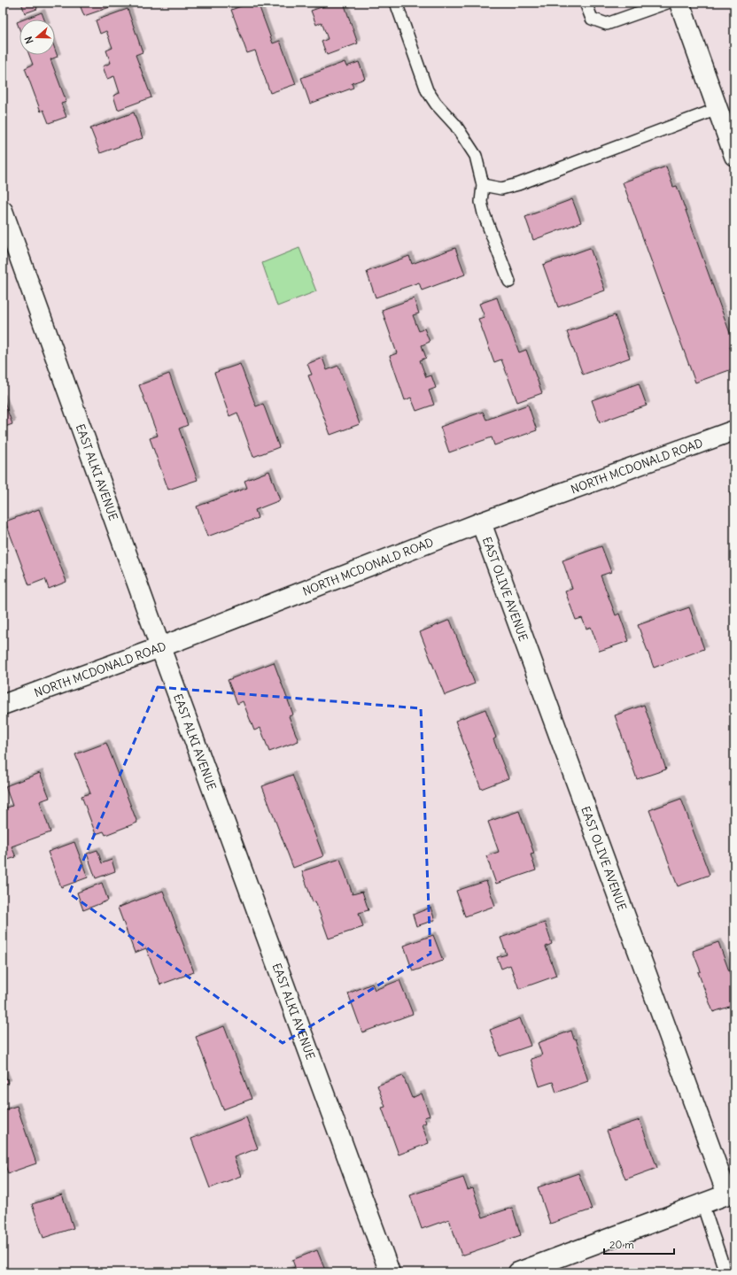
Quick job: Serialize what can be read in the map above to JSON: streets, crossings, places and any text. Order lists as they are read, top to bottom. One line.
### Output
{"streets":{"street":["NORTH MCDONALD ROAD","EAST ALKI AVENUE","EAST OLIVE AVENUE"]},"crossings":[["NORTH MCDONALD ROAD","EAST ALKI AVENUE"],["NORTH MCDONALD ROAD","EAST OLIVE AVENUE"]],"scale_bar":"20 m","north":"left"}
